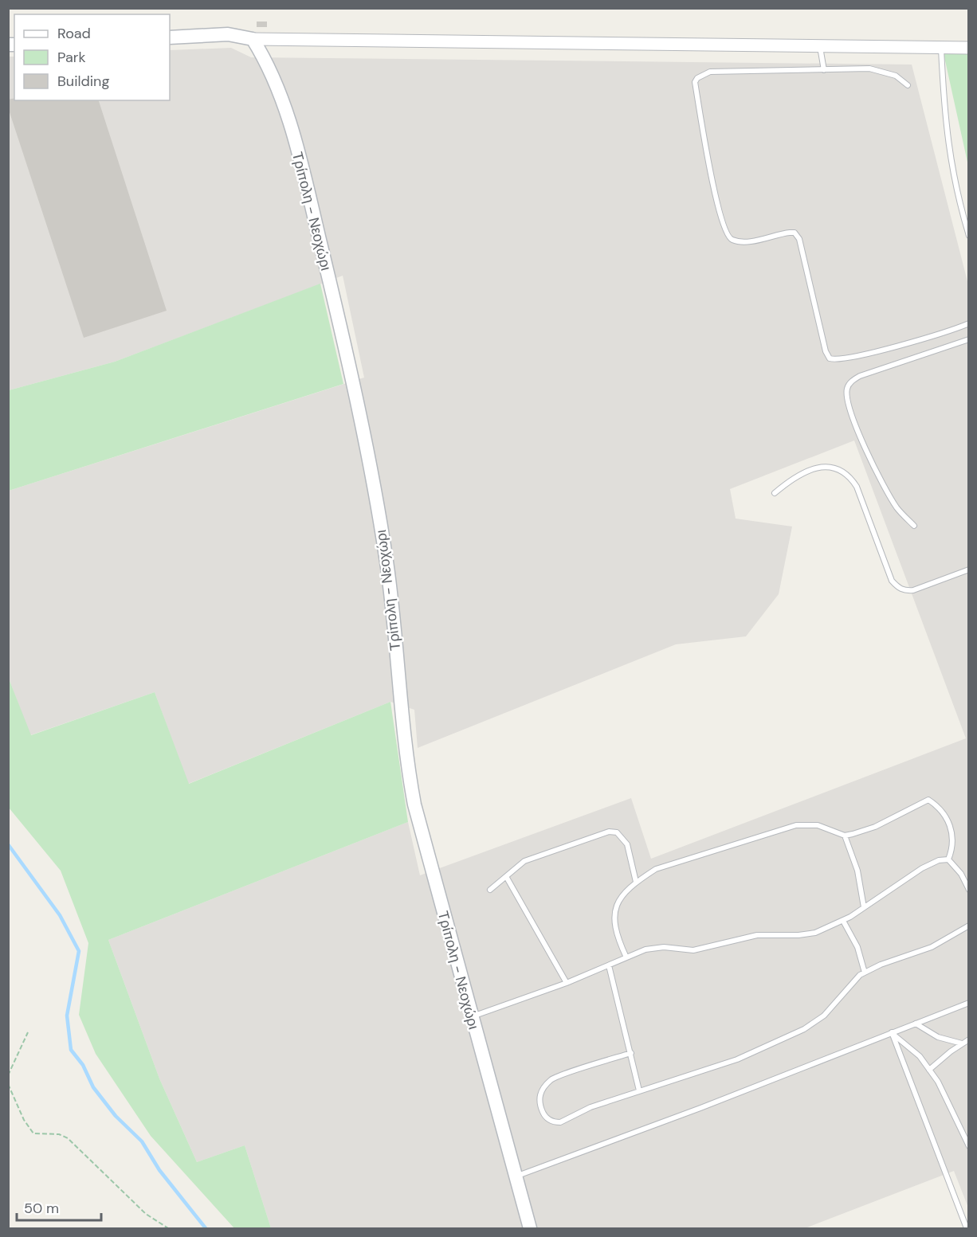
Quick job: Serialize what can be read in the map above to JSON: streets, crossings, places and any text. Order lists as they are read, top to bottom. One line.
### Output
{"streets":{"main road":["Τρίπολη - Νεοχώρι"]},"legend":["Road","Park","Building"],"scale_bar":"50 m"}
